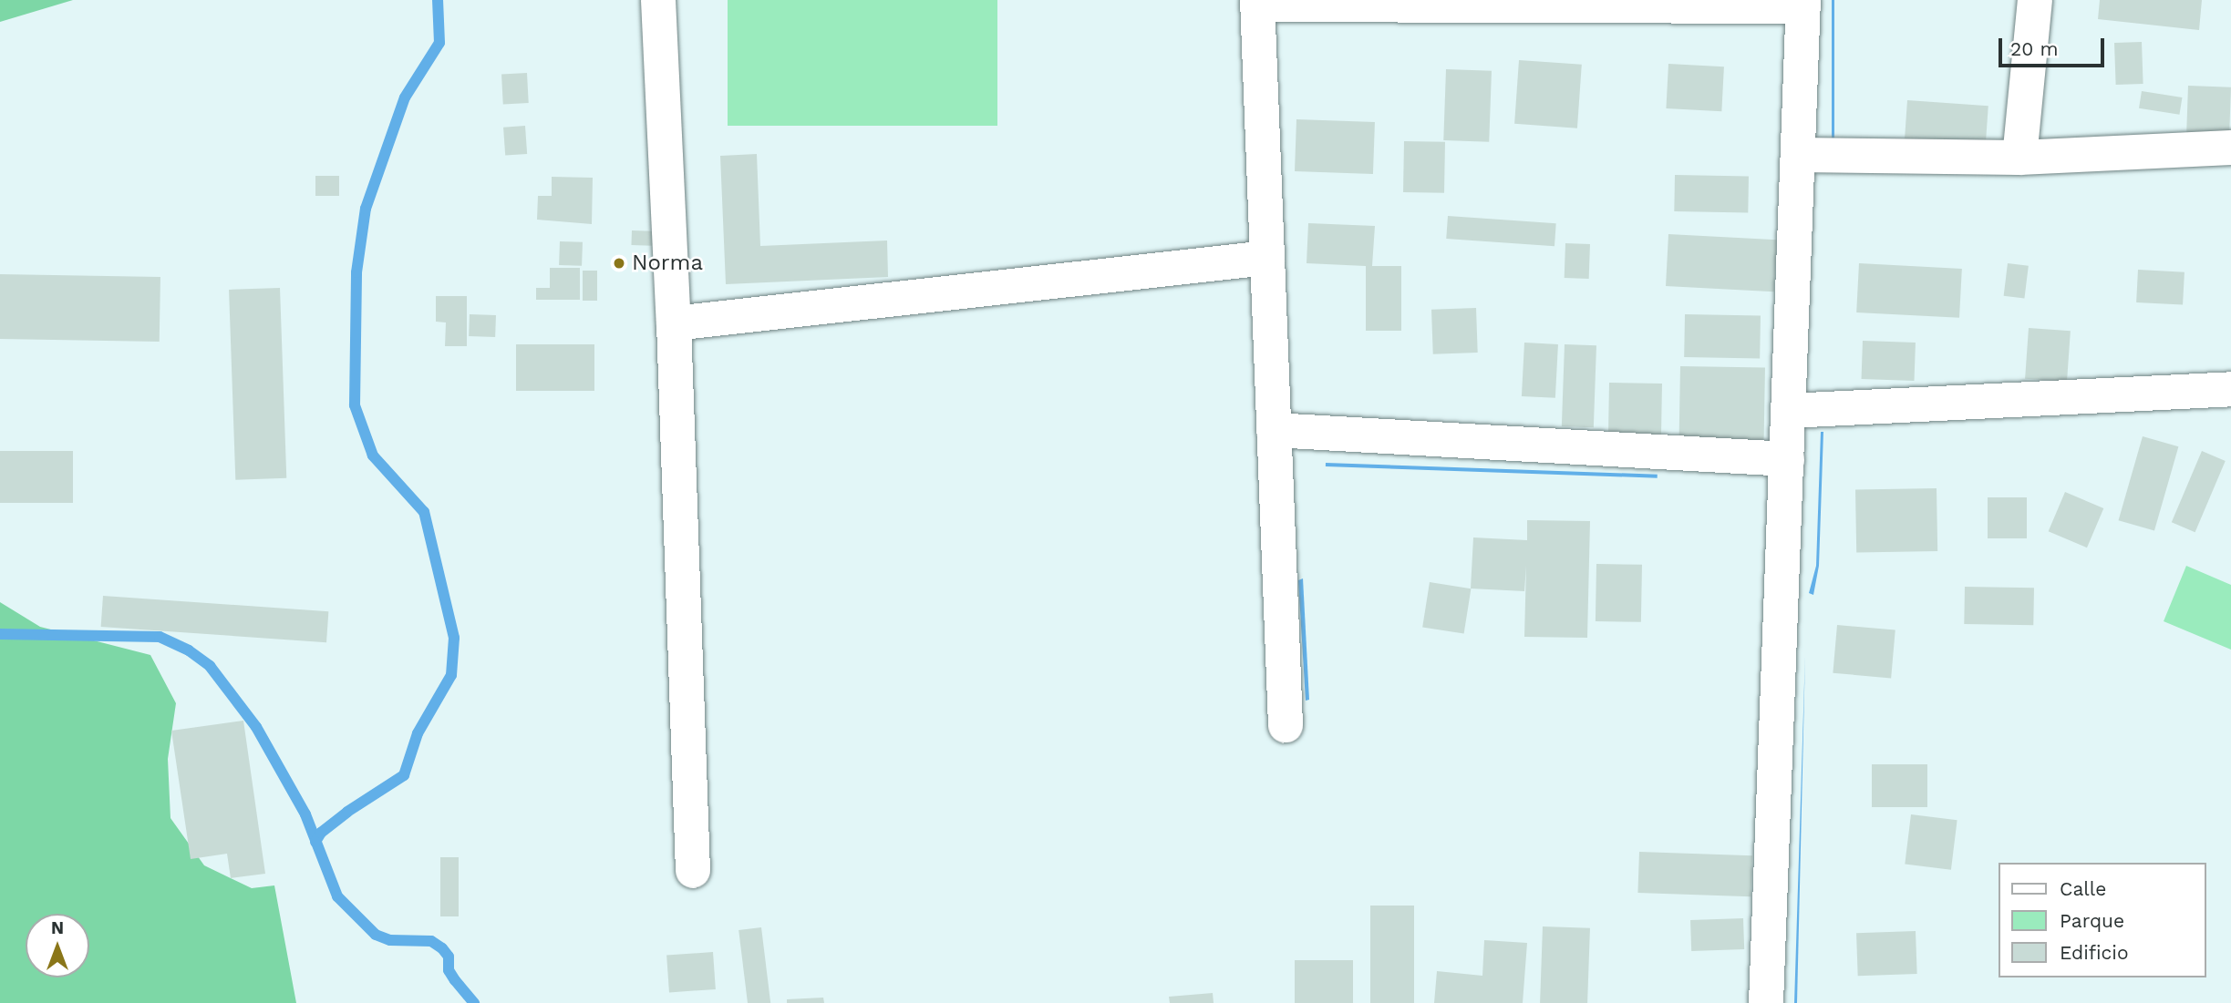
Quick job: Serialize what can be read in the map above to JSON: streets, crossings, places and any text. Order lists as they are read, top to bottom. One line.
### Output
{"places":["Norma"],"legend":["Calle","Parque","Edificio"],"scale_bar":"20 m","north":"top"}
